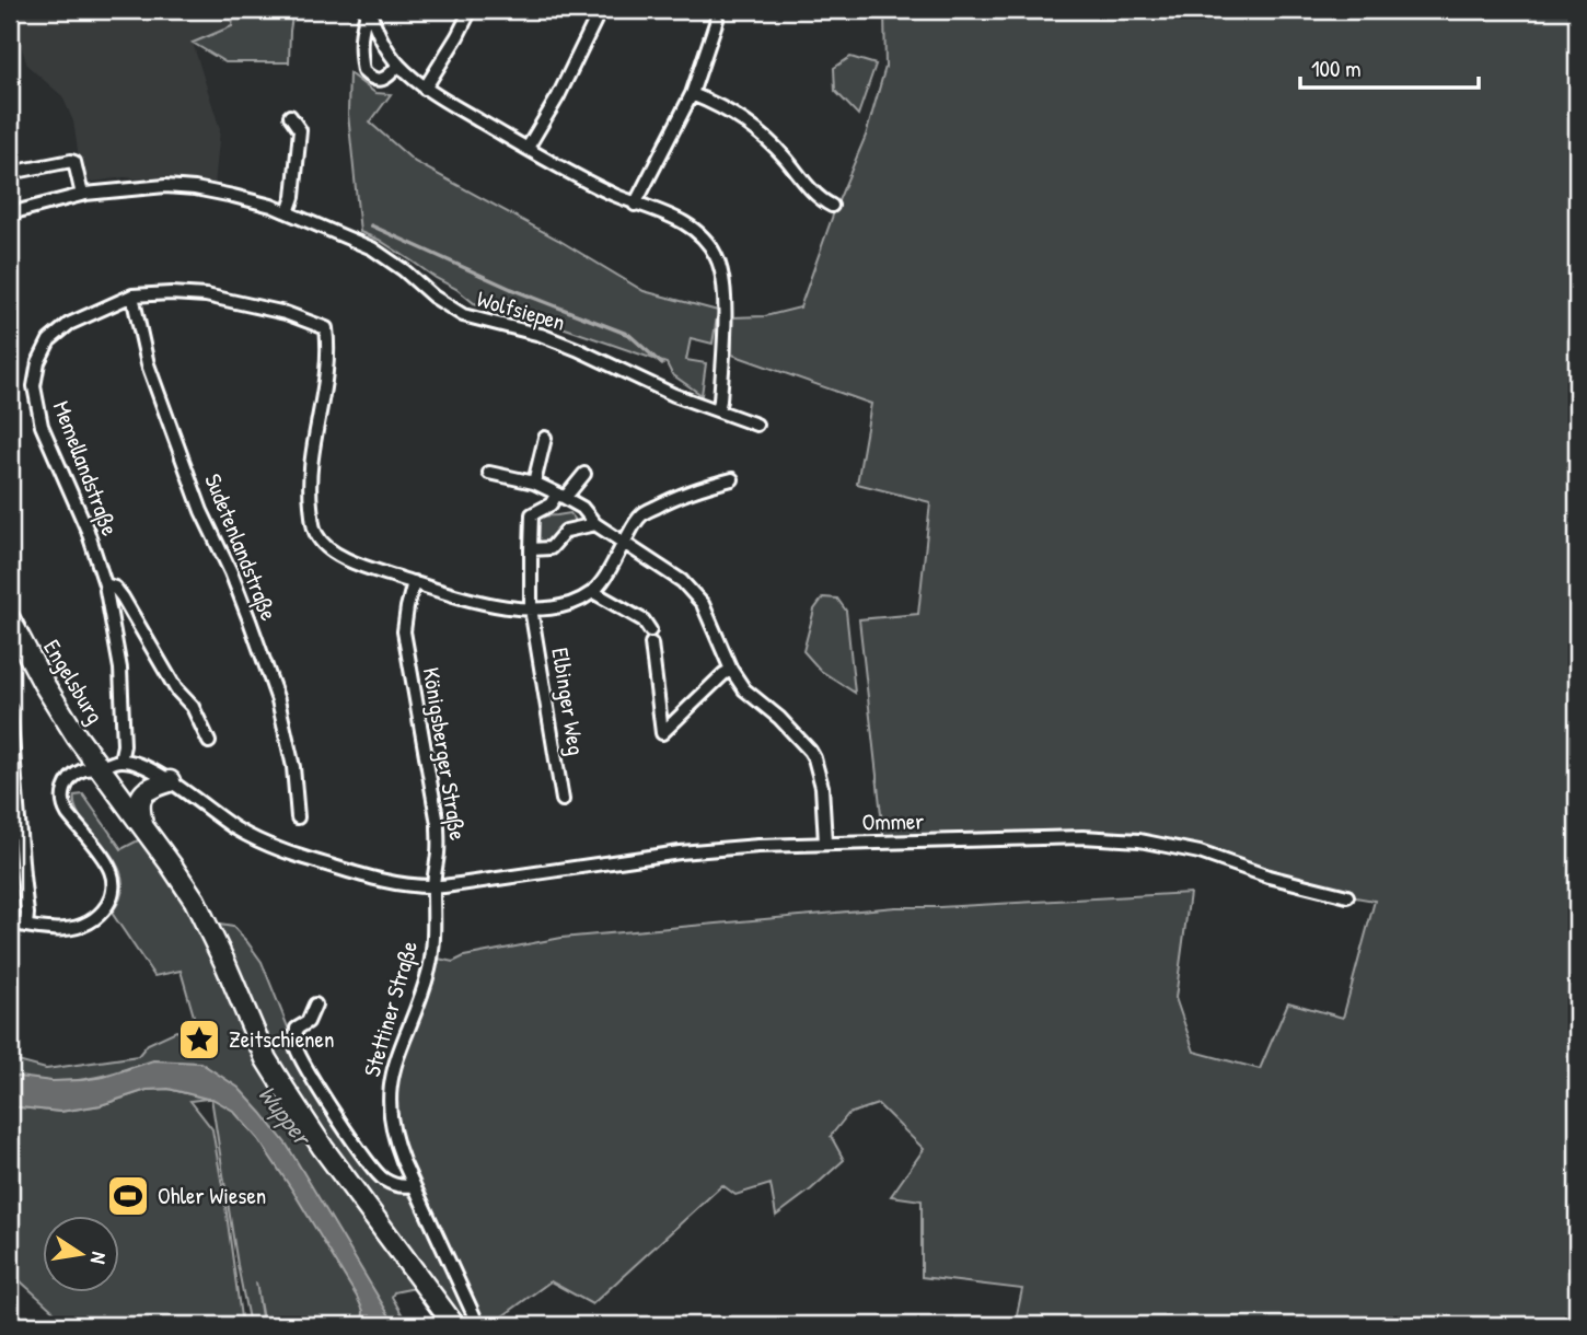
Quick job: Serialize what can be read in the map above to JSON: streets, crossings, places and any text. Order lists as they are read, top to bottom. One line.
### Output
{"streets":{"main road":["Engelsburg"],"street":["Wolfsiepen","Memellandstraße","Sudetenlandstraße","Elbinger Weg","Königsberger Straße","Ommer","Stettiner Straße"]},"crossings":[["Memellandstraße","Sudetenlandstraße"],["Memellandstraße","Königsberger Straße"],["Königsberger Straße","Ommer"],["Königsberger Straße","Stettiner Straße"],["Ommer","Stettiner Straße"]],"water":["Wupper"],"places":{"place":["Zeitschienen"],"sports":["Ohler Wiesen"]},"scale_bar":"100 m","north":"right"}
